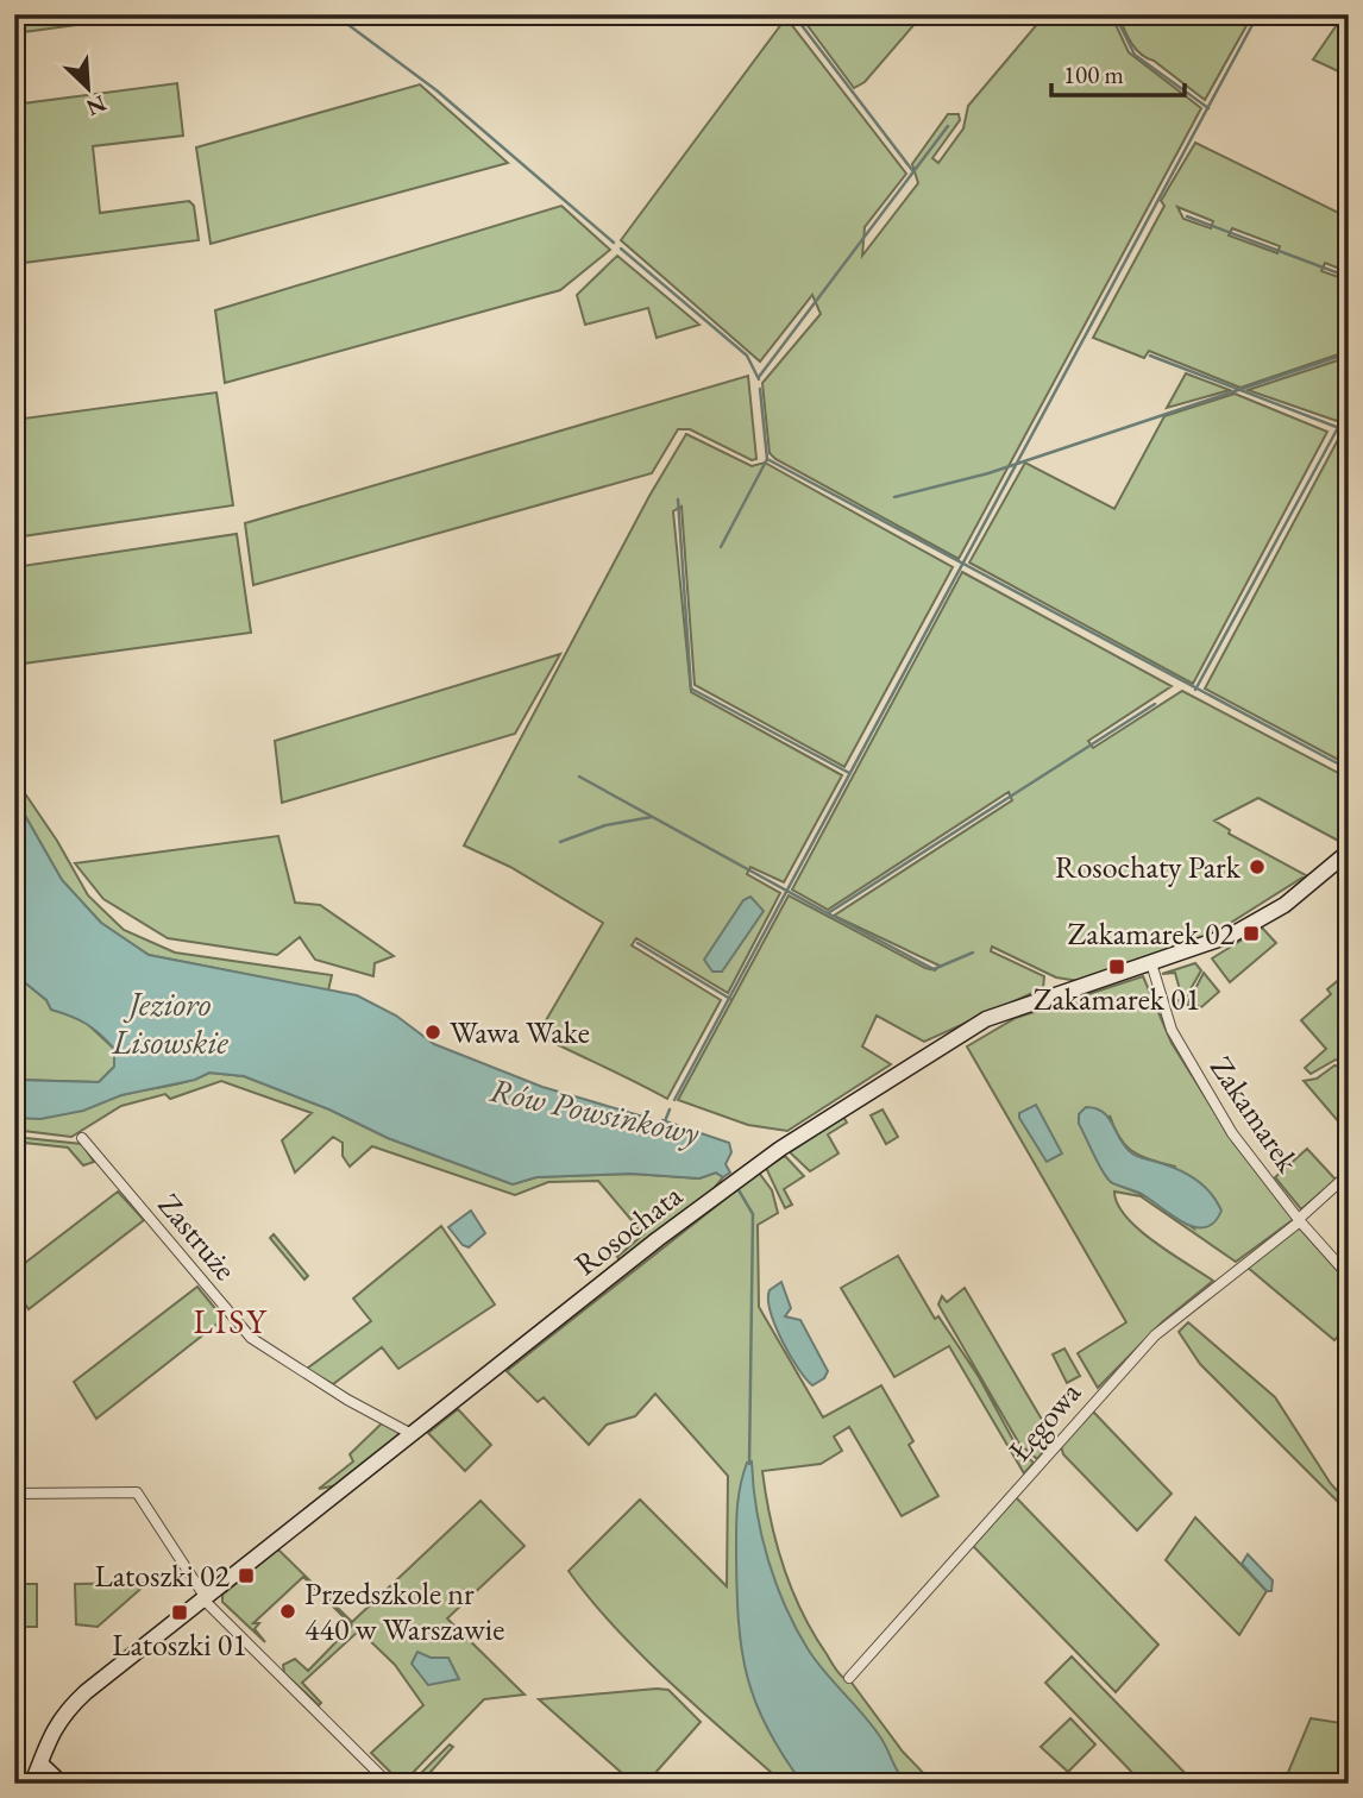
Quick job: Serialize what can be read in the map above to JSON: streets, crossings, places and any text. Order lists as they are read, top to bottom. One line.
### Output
{"streets":{"street":["Zakamarek","Rosochata","Zastruże","Łęgowa"]},"crossings":[["Zakamarek","Rosochata"],["Zakamarek","Łęgowa"],["Rosochata","Zastruże"]],"districts":["LISY"],"water":["Jezioro Lisowskie","Rów Powsinkowy"],"places":{"other":["Rosochaty Park","Wawa Wake","Przedszkole nr 440 w Warszawie"],"transit":["Zakamarek 02","Zakamarek 01","Latoszki 02","Latoszki 01"]},"scale_bar":"100 m","north":"bottom right"}
